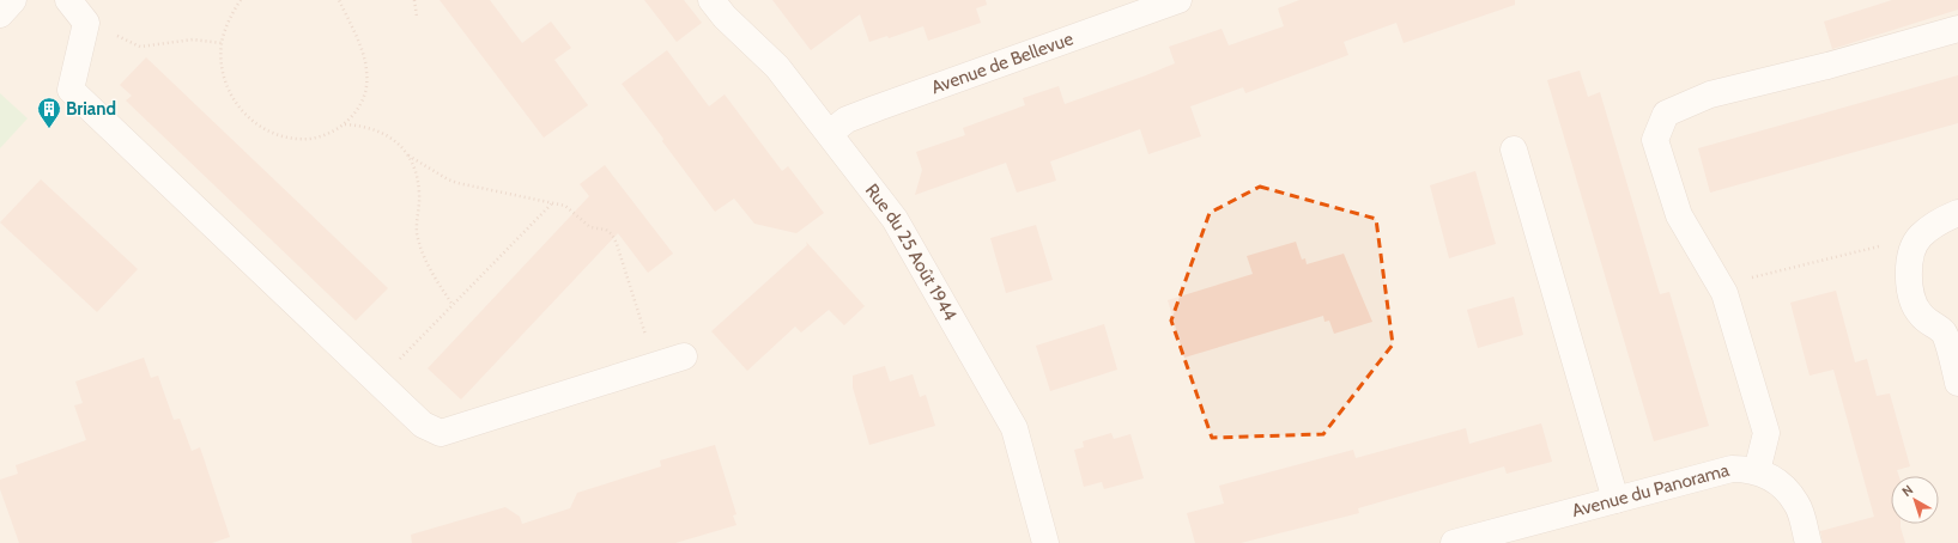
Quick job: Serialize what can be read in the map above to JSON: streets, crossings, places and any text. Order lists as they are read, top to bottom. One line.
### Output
{"streets":{"street":["Avenue de Bellevue","Rue du 25 Août 1944","Avenue du Panorama"]},"crossings":[["Avenue de Bellevue","Rue du 25 Août 1944"]],"places":{"building":["Briand"]},"north":"top left"}
